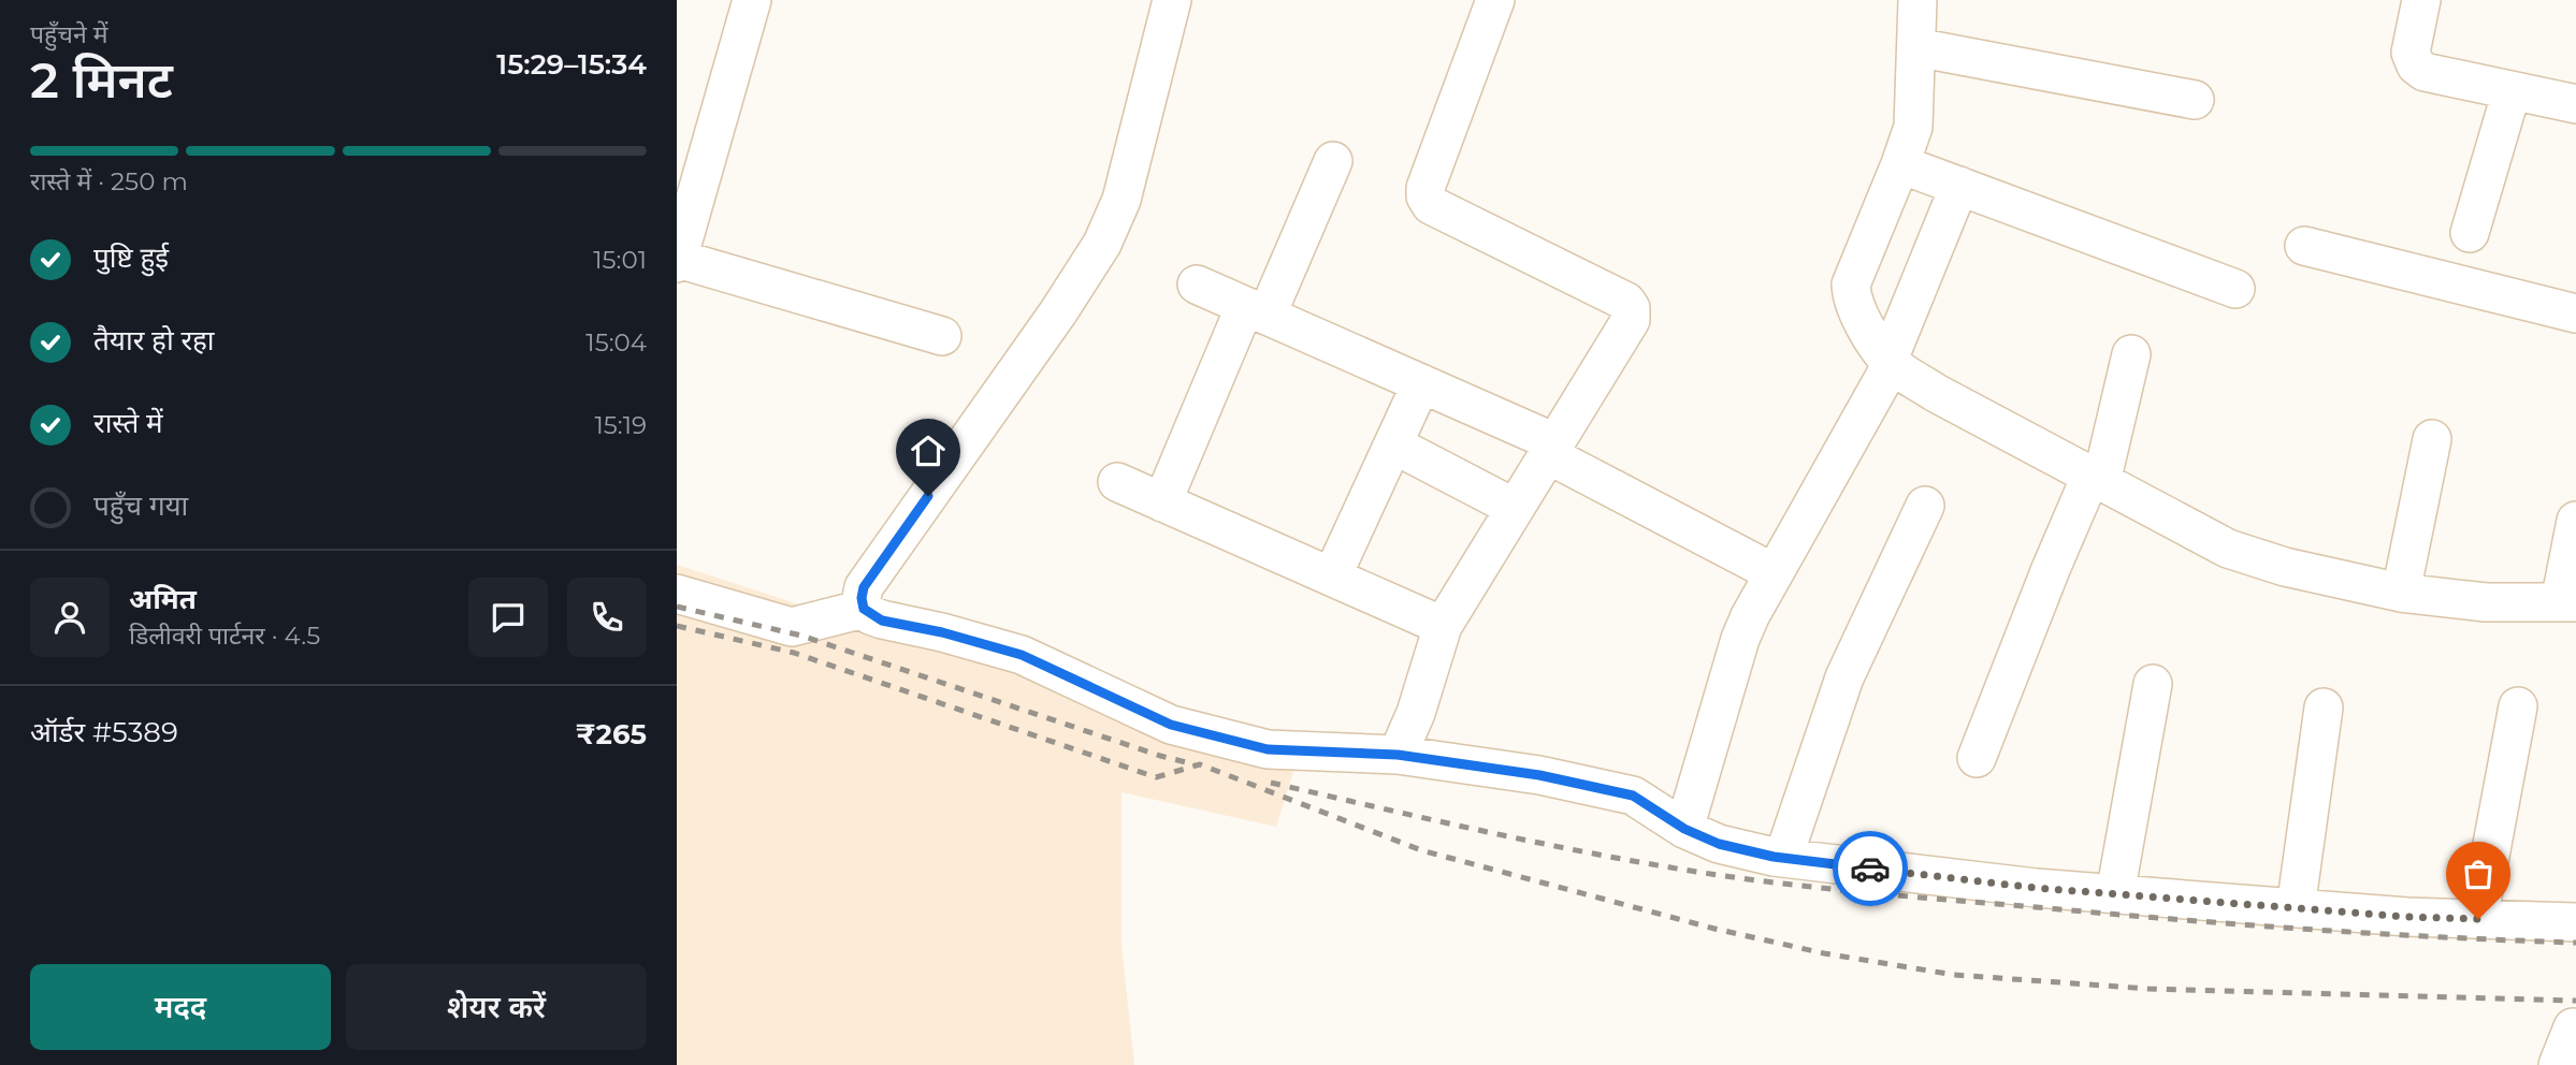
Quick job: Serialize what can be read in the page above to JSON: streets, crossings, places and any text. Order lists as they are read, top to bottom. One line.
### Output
{"page":{"heading":["2 मिनट","पहुँचने में","15:29–15:34"],"panel":["अमित","डिलीवरी पार्टनर · 4.5","ऑर्डर #5389","₹265"],"bar":"रास्ते में · 250 m","list":[["पुष्टि हुई","15:01"],["तैयार हो रहा","15:04"],["रास्ते में","15:19"],"पहुँच गया"],"buttons":["मदद","शेयर करें"]}}
